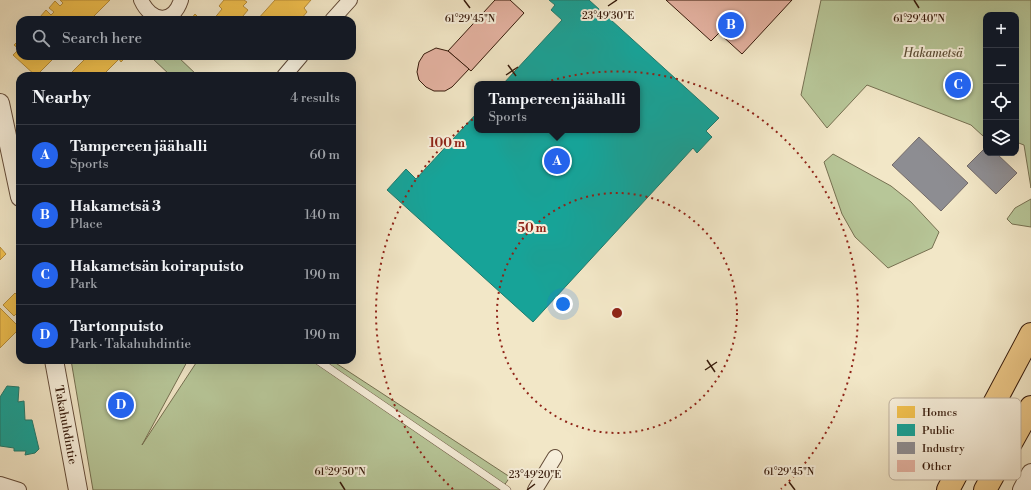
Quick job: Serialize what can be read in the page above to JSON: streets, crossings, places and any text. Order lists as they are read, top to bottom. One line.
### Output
{"streets":{"street":["Takahuhdintie"]},"parks":["Hakametsä"],"legend":["Homes","Public","Industry","Other"],"page":{"pins":["B","C","A","D"],"map_buttons":["+","−"],"search":"Search here","heading":["Nearby","4 results"],"popup":["Tampereen jäähalli","Sports"],"list":[{"mark":"A","name":"Tampereen jäähalli","note":"Sports","value":"60 m"},{"mark":"B","name":"Hakametsä 3","note":"Place","value":"140 m"},{"mark":"C","name":"Hakametsän koirapuisto","note":"Park","value":"190 m"},{"mark":"D","name":"Tartonpuisto","note":"Park · Takahuhdintie","value":"190 m"}]},"coordinates":["23°49'30\"E","61°29'45\"N","61°29'40\"N","61°29'50\"N","23°49'20\"E"],"rings":["100 m","50 m"]}
